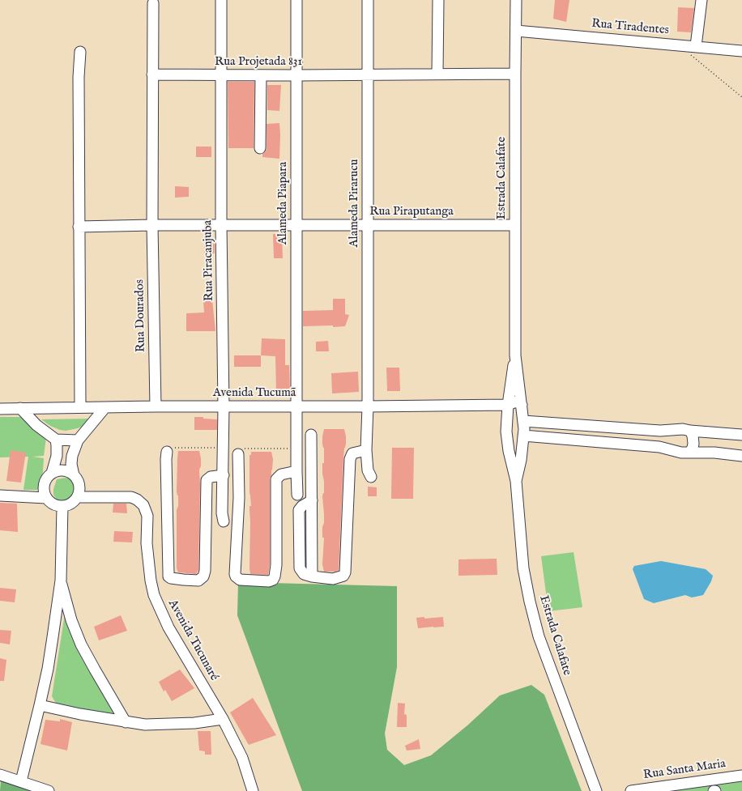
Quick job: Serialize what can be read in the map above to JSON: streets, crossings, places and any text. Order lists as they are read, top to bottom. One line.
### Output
{"streets":{"street":["Rua Tiradentes","Rua Projetada 831","Estrada Calafate","Alameda Piapara","Alameda Pirarucu","Rua Piraputanga","Rua Piracanjuba","Rua Dourados","Avenida Tucumã","Avenida Tucunaré","Rua Santa Maria"]},"crossings":[["Rua Tiradentes","Estrada Calafate"],["Rua Projetada 831","Estrada Calafate"],["Rua Projetada 831","Alameda Piapara"],["Rua Projetada 831","Alameda Pirarucu"],["Rua Projetada 831","Rua Piracanjuba"],["Estrada Calafate","Rua Piraputanga"],["Estrada Calafate","Avenida Tucumã"],["Alameda Piapara","Rua Piraputanga"],["Alameda Piapara","Avenida Tucumã"],["Alameda Pirarucu","Rua Piraputanga"],["Alameda Pirarucu","Avenida Tucumã"],["Rua Piraputanga","Rua Piracanjuba"],["Rua Piraputanga","Rua Dourados"],["Rua Piracanjuba","Avenida Tucumã"],["Rua Dourados","Avenida Tucumã"]]}
